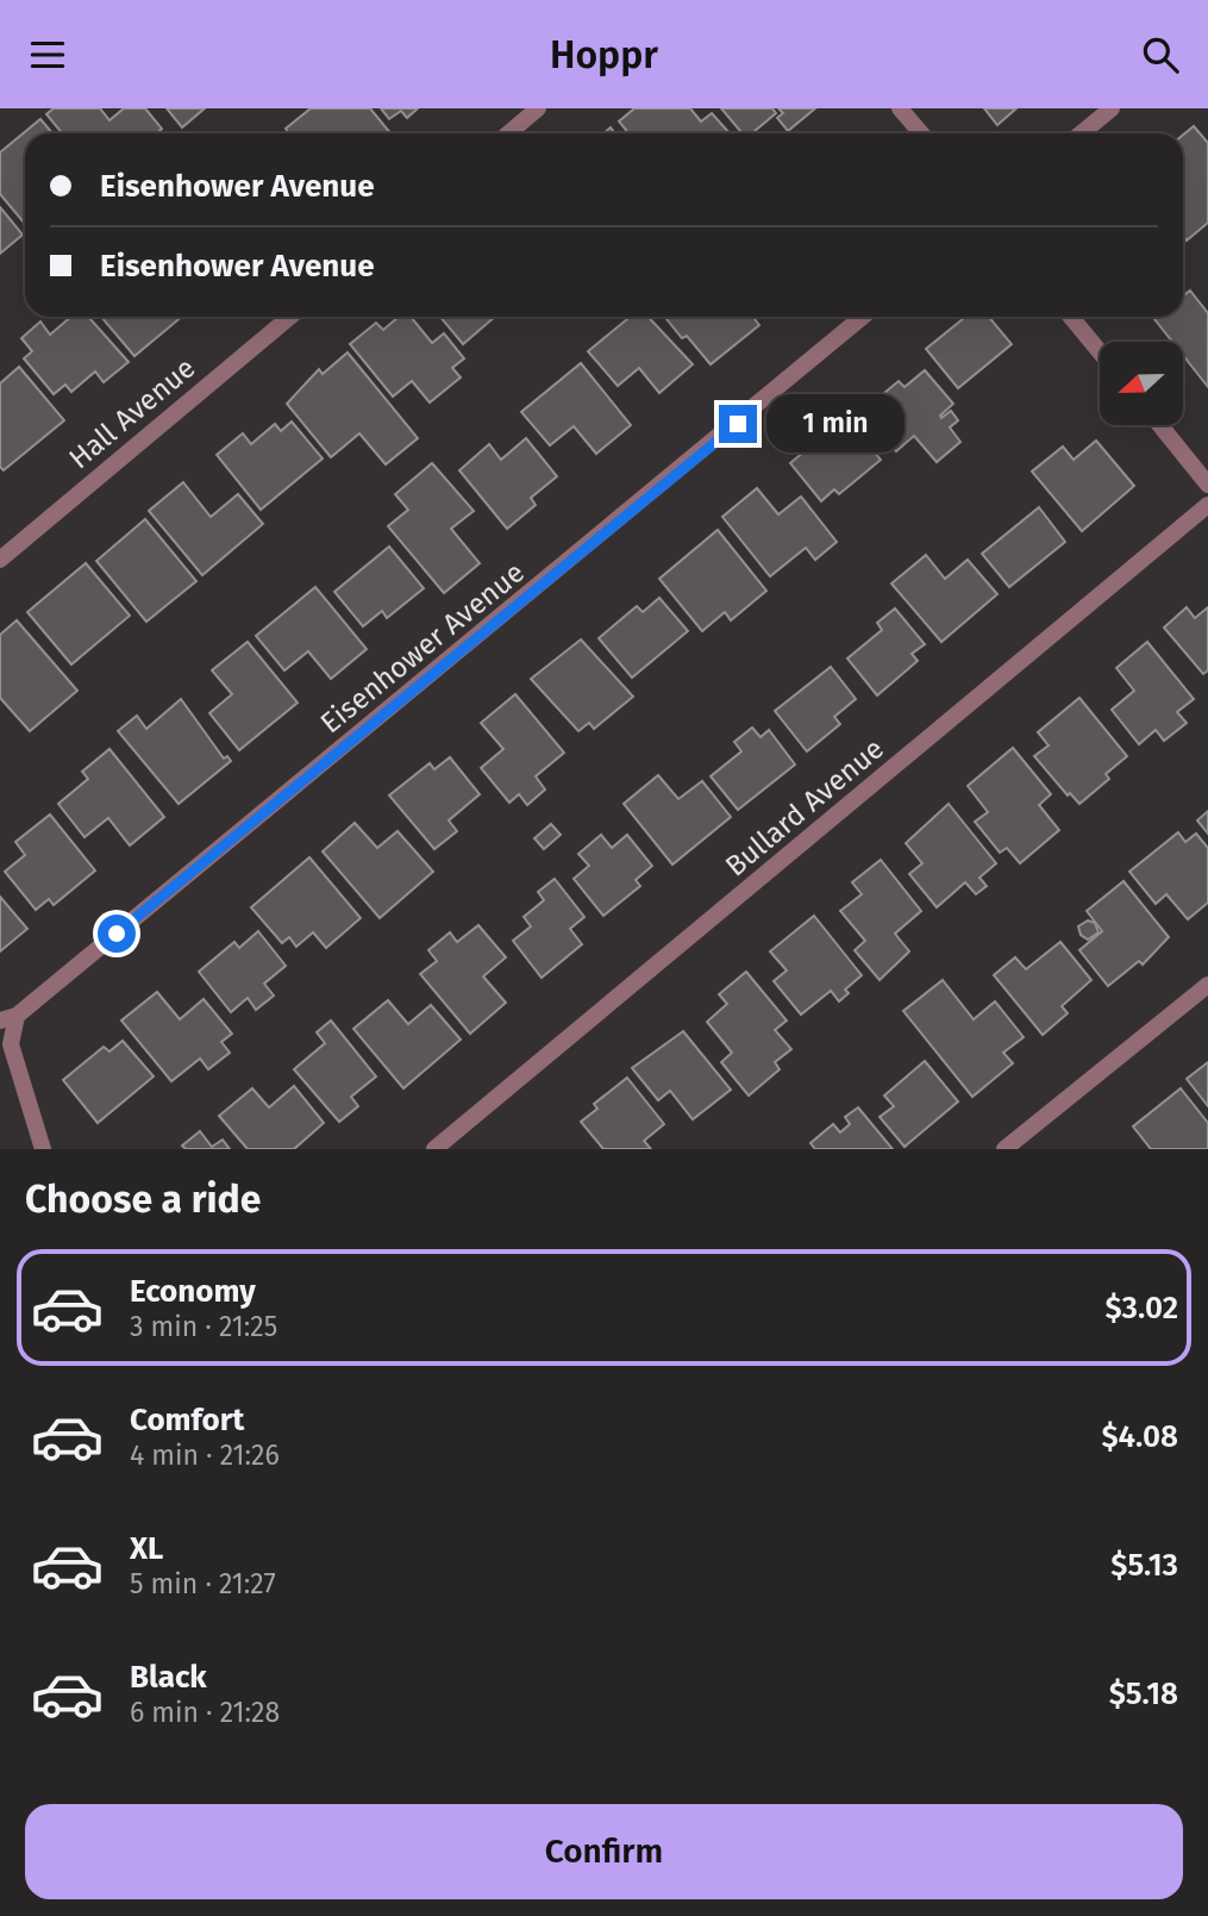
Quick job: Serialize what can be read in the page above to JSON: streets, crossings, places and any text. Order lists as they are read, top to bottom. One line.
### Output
{"streets":{"street":["Hall Avenue","Eisenhower Avenue","Bullard Avenue"]},"north":"left","page":{"header":"Hoppr","banner":["Eisenhower Avenue","Eisenhower Avenue"],"bubble":"1 min","heading":"Choose a ride","list":[{"name":"Economy","note":"3 min · 21:25","value":"$3.02"},{"name":"Comfort","note":"4 min · 21:26","value":"$4.08"},{"name":"XL","note":"5 min · 21:27","value":"$5.13"},{"name":"Black","note":"6 min · 21:28","value":"$5.18"}],"buttons":"Confirm"}}
